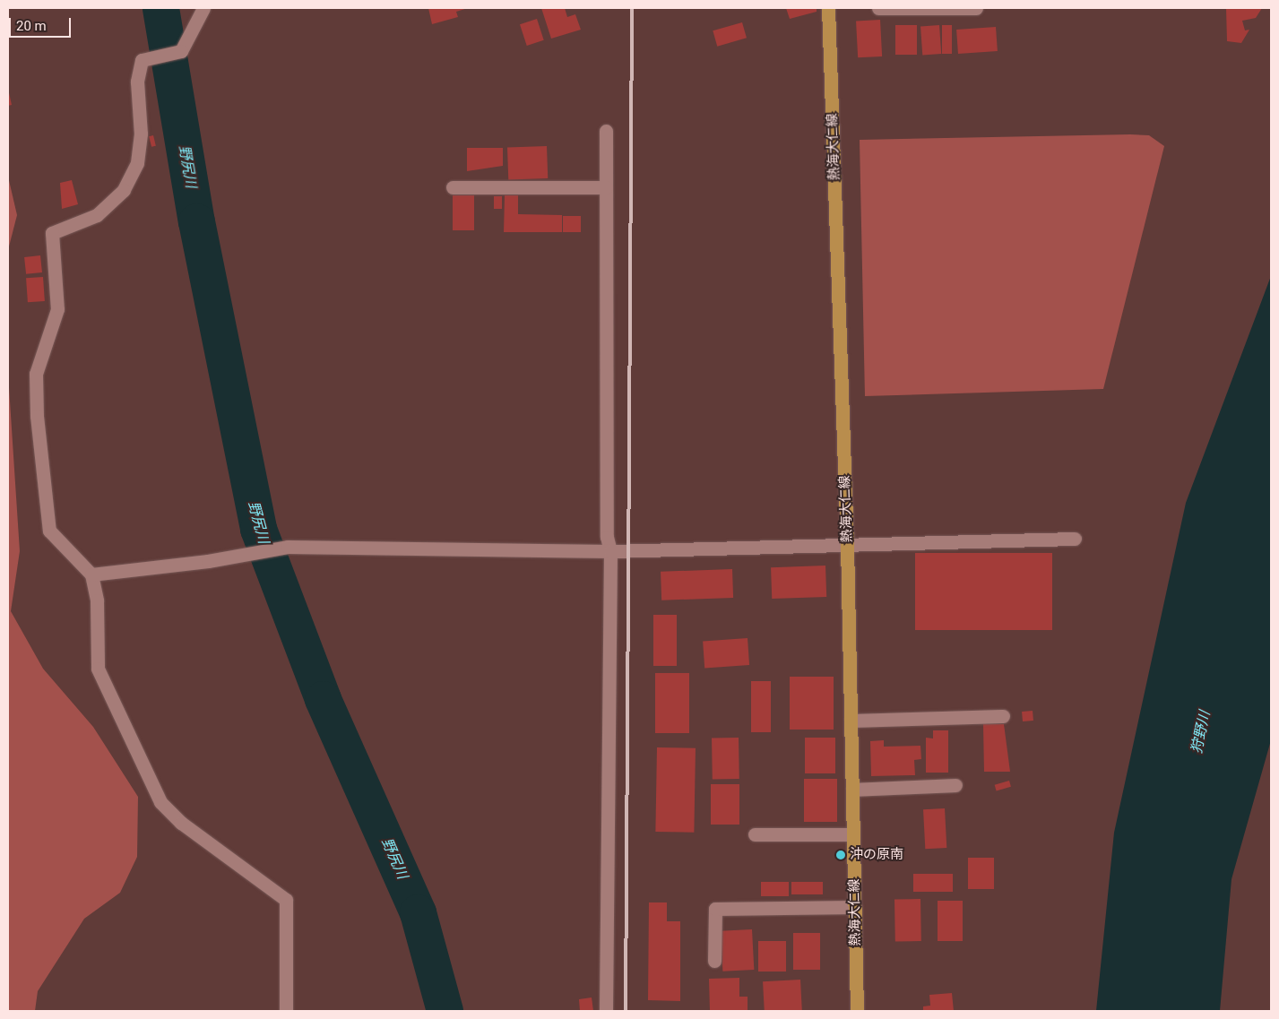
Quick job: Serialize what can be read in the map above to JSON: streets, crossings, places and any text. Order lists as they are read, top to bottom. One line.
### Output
{"streets":{"main road":["熱海大仁線"]},"water":["野尻川","狩野川"],"places":["沖の原南"],"scale_bar":"20 m"}
